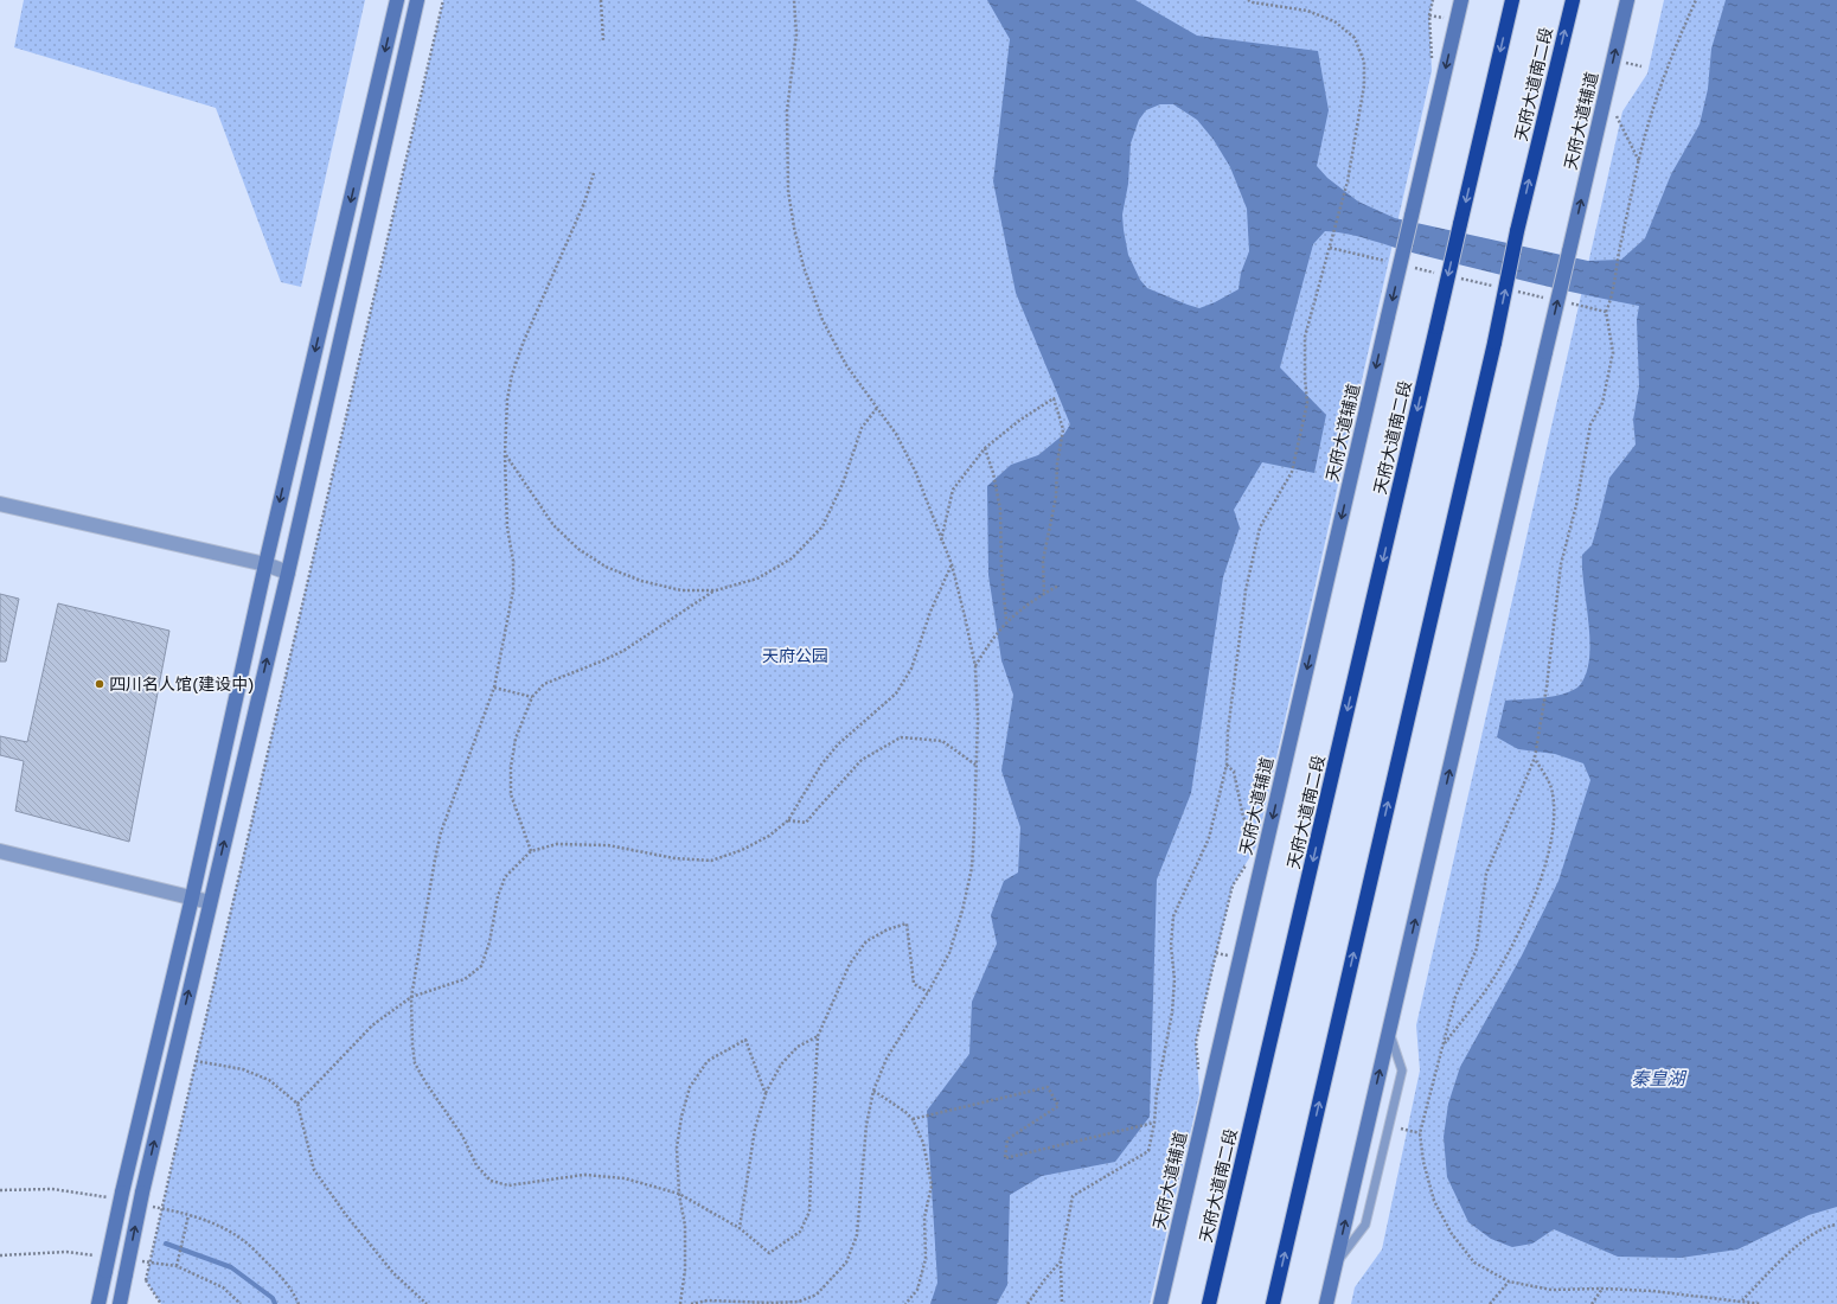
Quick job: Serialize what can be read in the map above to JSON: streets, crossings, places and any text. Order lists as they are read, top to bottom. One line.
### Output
{"streets":{"highway":["天府大道南二段"],"street":["天府大道辅道"]},"water":["秦皇湖"],"parks":["天府公园"],"places":["四川名人馆(建设中)"]}
